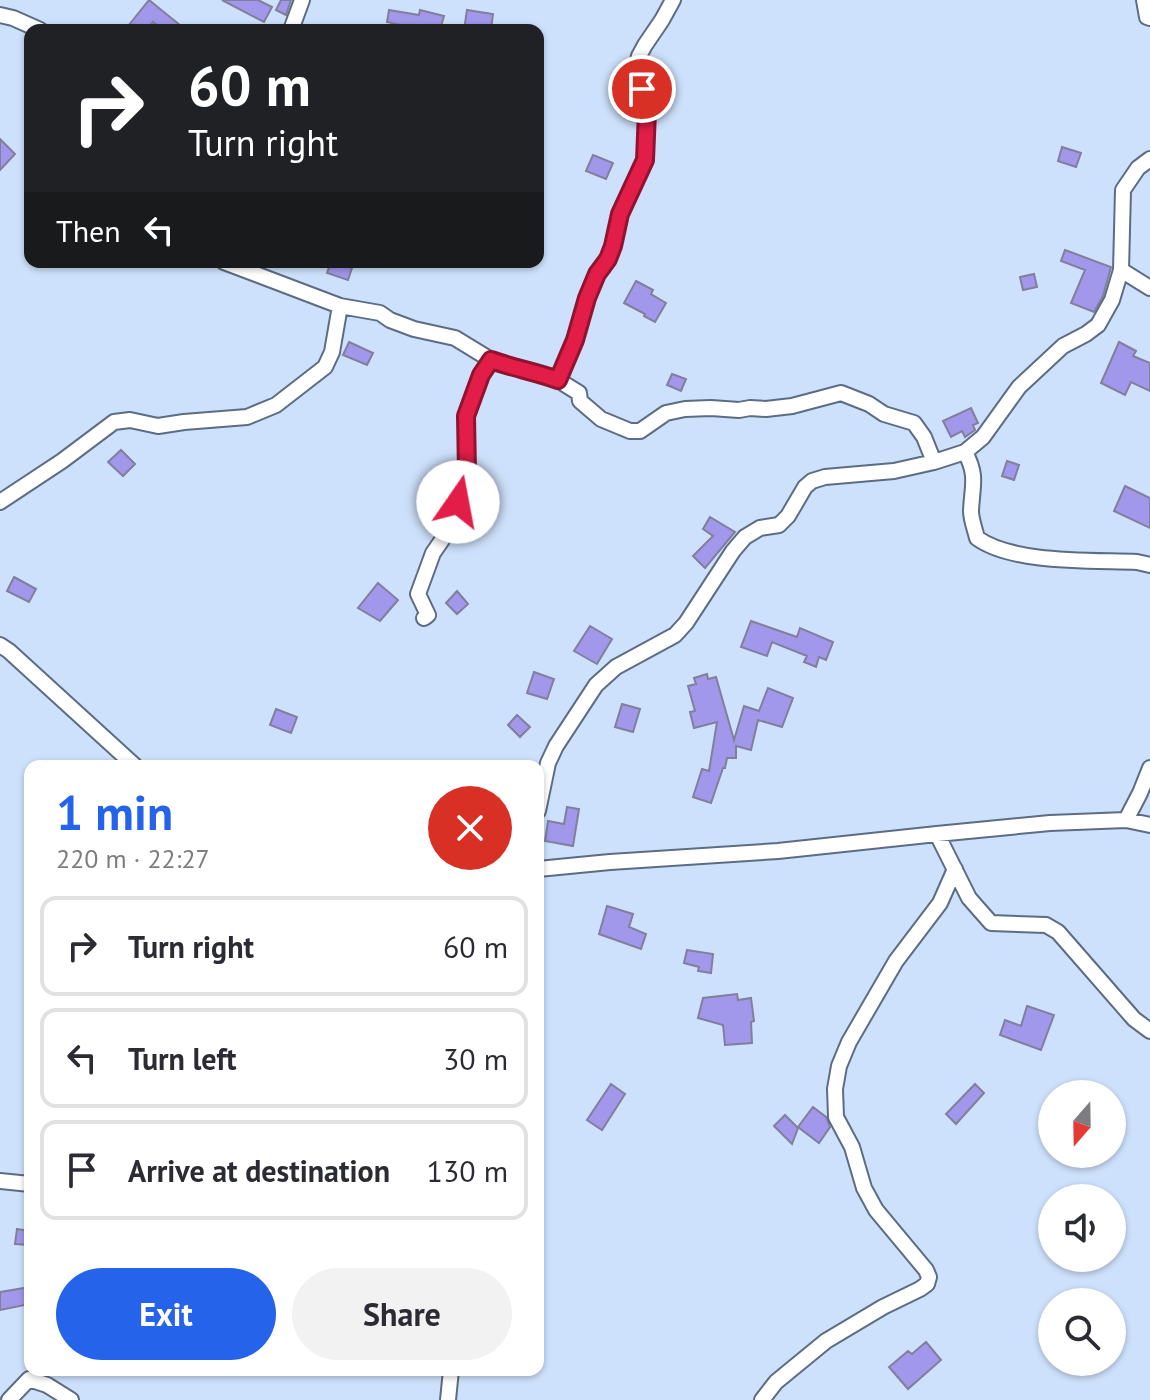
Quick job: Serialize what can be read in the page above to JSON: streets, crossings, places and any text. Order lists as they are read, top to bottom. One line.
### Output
{"north":"bottom","page":{"turn":["60 m","Turn right"],"then":"Then","heading":["1 min","220 m · 22:27"],"list":[{"name":"Turn right","value":"60 m"},{"name":"Turn left","value":"30 m"},{"name":"Arrive at destination","value":"130 m"}],"buttons":["Exit","Share"]}}
